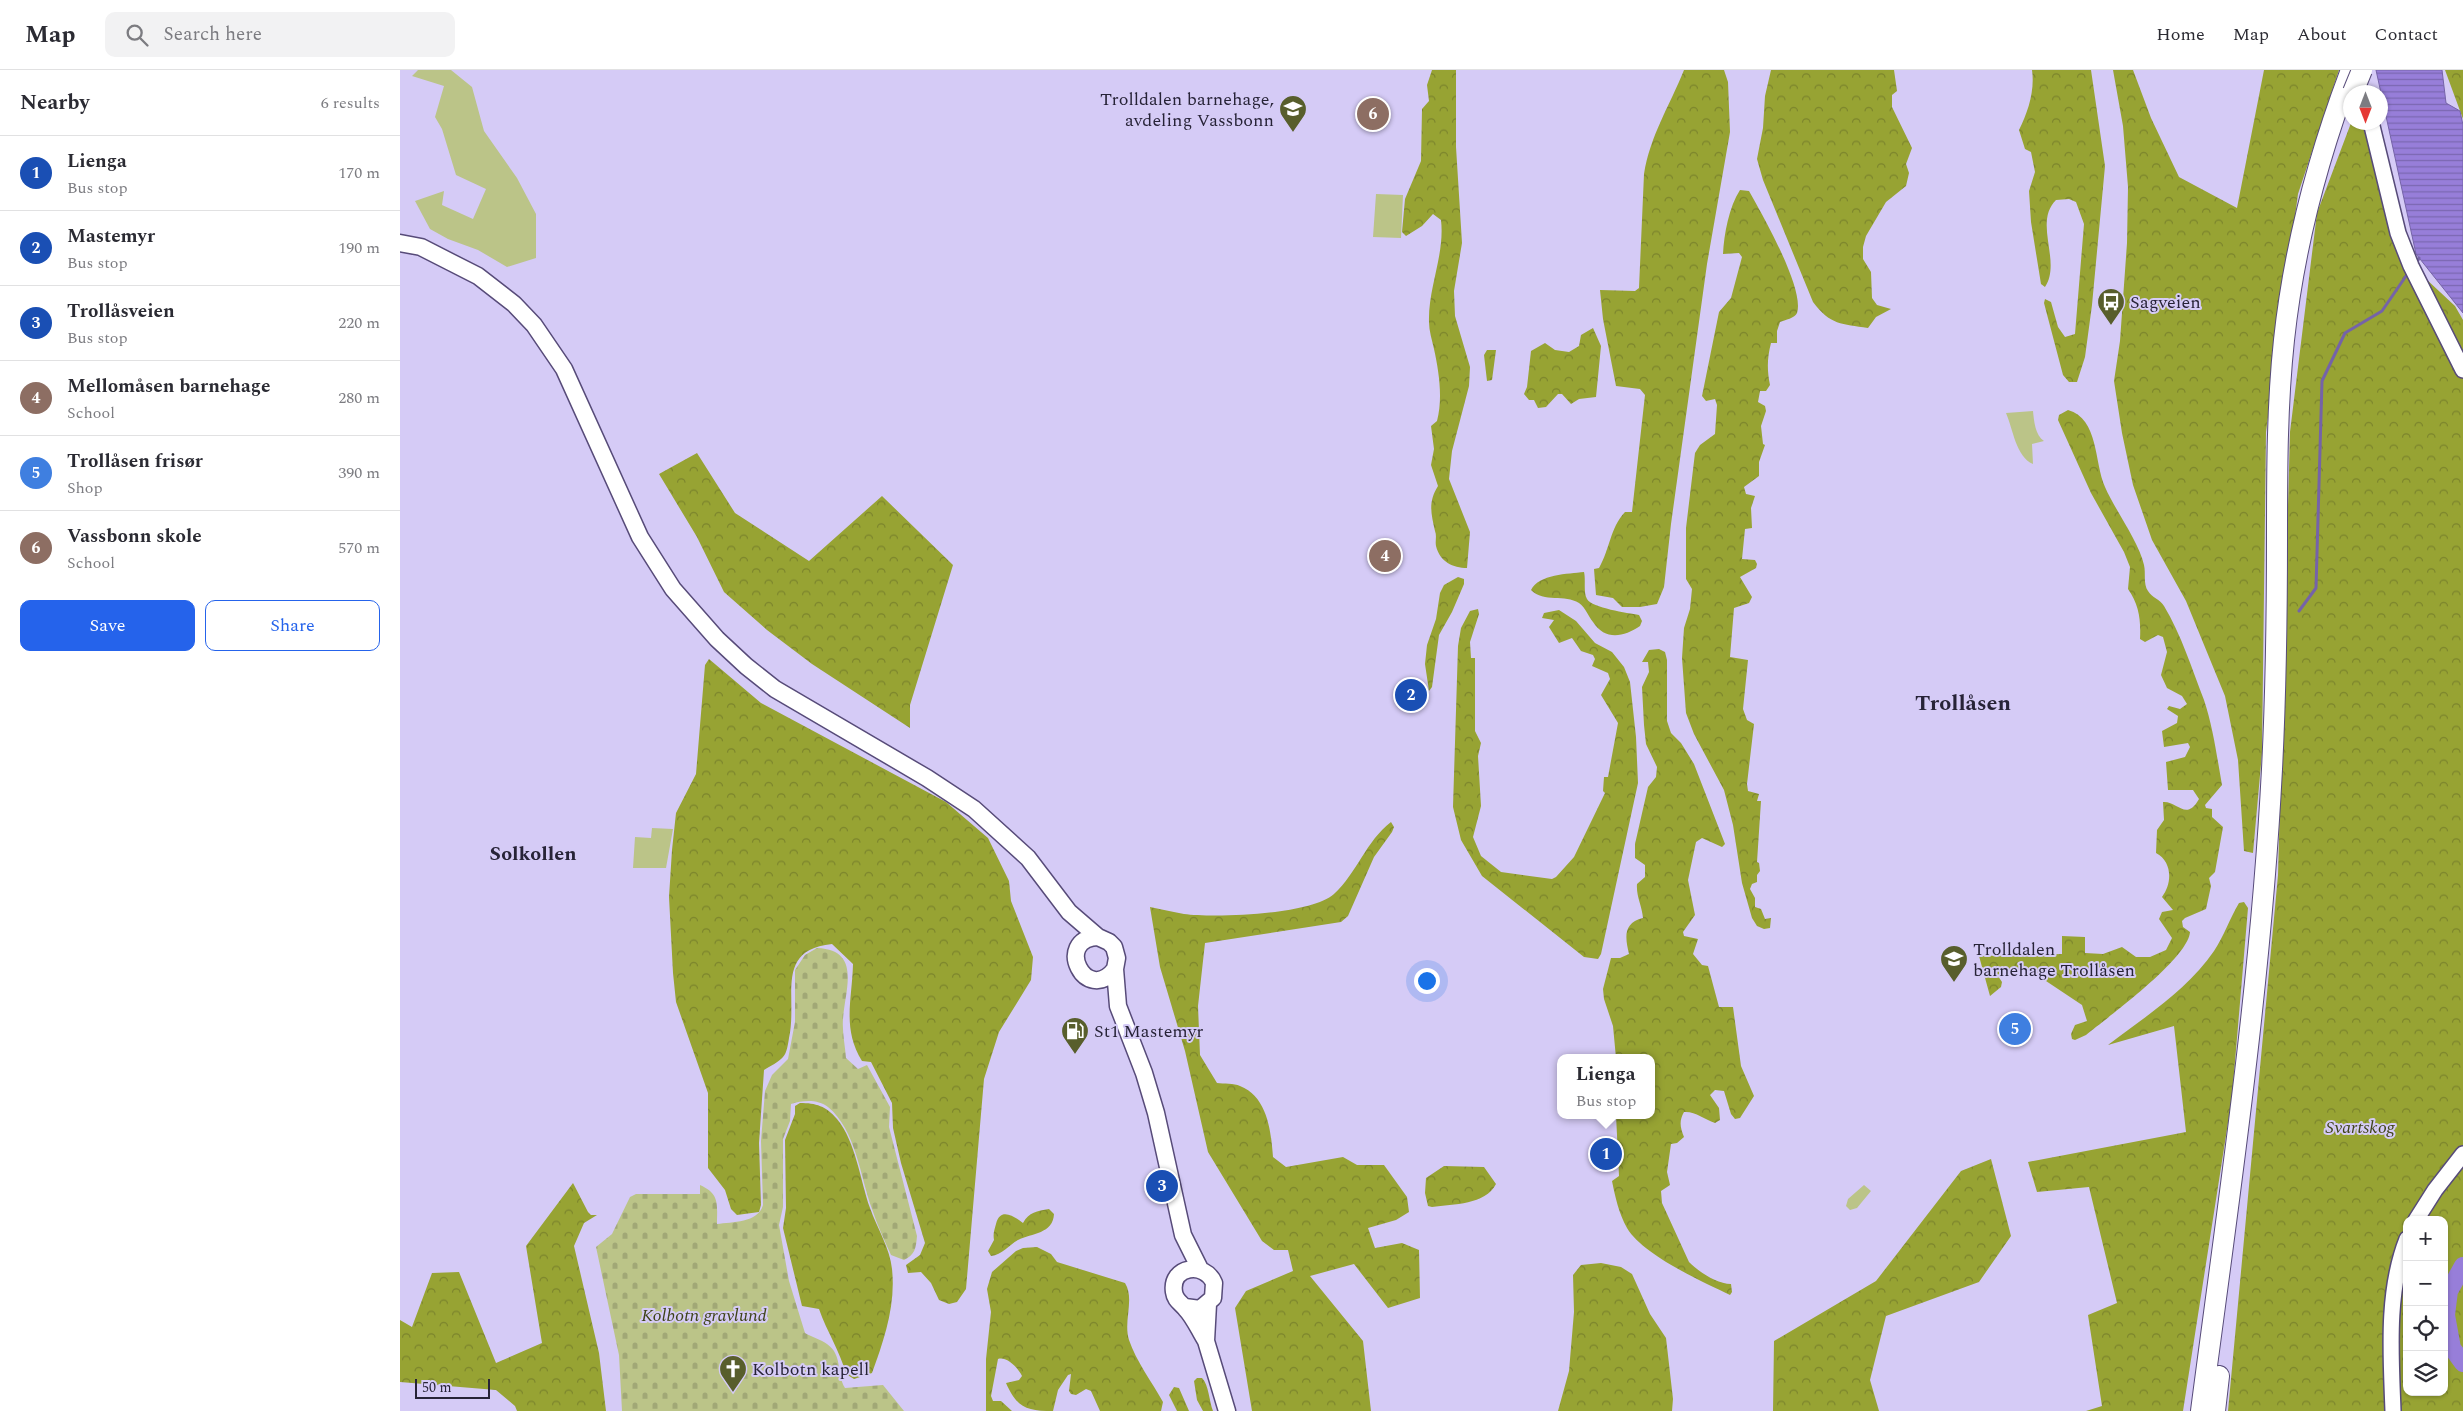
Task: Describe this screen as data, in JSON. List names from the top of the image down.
{
  "districts": ["Trollåsen", "Solkollen"],
  "parks": ["Svartskog", "Kolbotn gravlund"],
  "places": {
    "school or university": ["Trolldalen barnehage, avdeling Vassbonn", "Trolldalen barnehage Trollåsen"],
    "bus stop": ["Sagveien"],
    "fuel station": ["St1 Mastemyr"],
    "church": ["Kolbotn kapell"]
  },
  "scale_bar": "50 m",
  "north": "bottom",
  "page": {
    "header": "Map",
    "search": "Search here",
    "nav": [
      "Home",
      "Map",
      "About",
      "Contact"
    ],
    "heading": ["Nearby", "6 results"],
    "pins": [
      "6",
      "4",
      "2",
      "5",
      "1",
      "3"
    ],
    "list": [
      {
        "mark": "1",
        "name": "Lienga",
        "note": "Bus stop",
        "value": "170 m"
      },
      {
        "mark": "2",
        "name": "Mastemyr",
        "note": "Bus stop",
        "value": "190 m"
      },
      {
        "mark": "3",
        "name": "Trollåsveien",
        "note": "Bus stop",
        "value": "220 m"
      },
      {
        "mark": "4",
        "name": "Mellomåsen barnehage",
        "note": "School",
        "value": "280 m"
      },
      {
        "mark": "5",
        "name": "Trollåsen frisør",
        "note": "Shop",
        "value": "390 m"
      },
      {
        "mark": "6",
        "name": "Vassbonn skole",
        "note": "School",
        "value": "570 m"
      }
    ],
    "buttons": ["Save", "Share"],
    "popup": ["Lienga", "Bus stop"],
    "map_buttons": ["+", "−"],
    "scale": "50 m"
  }
}
